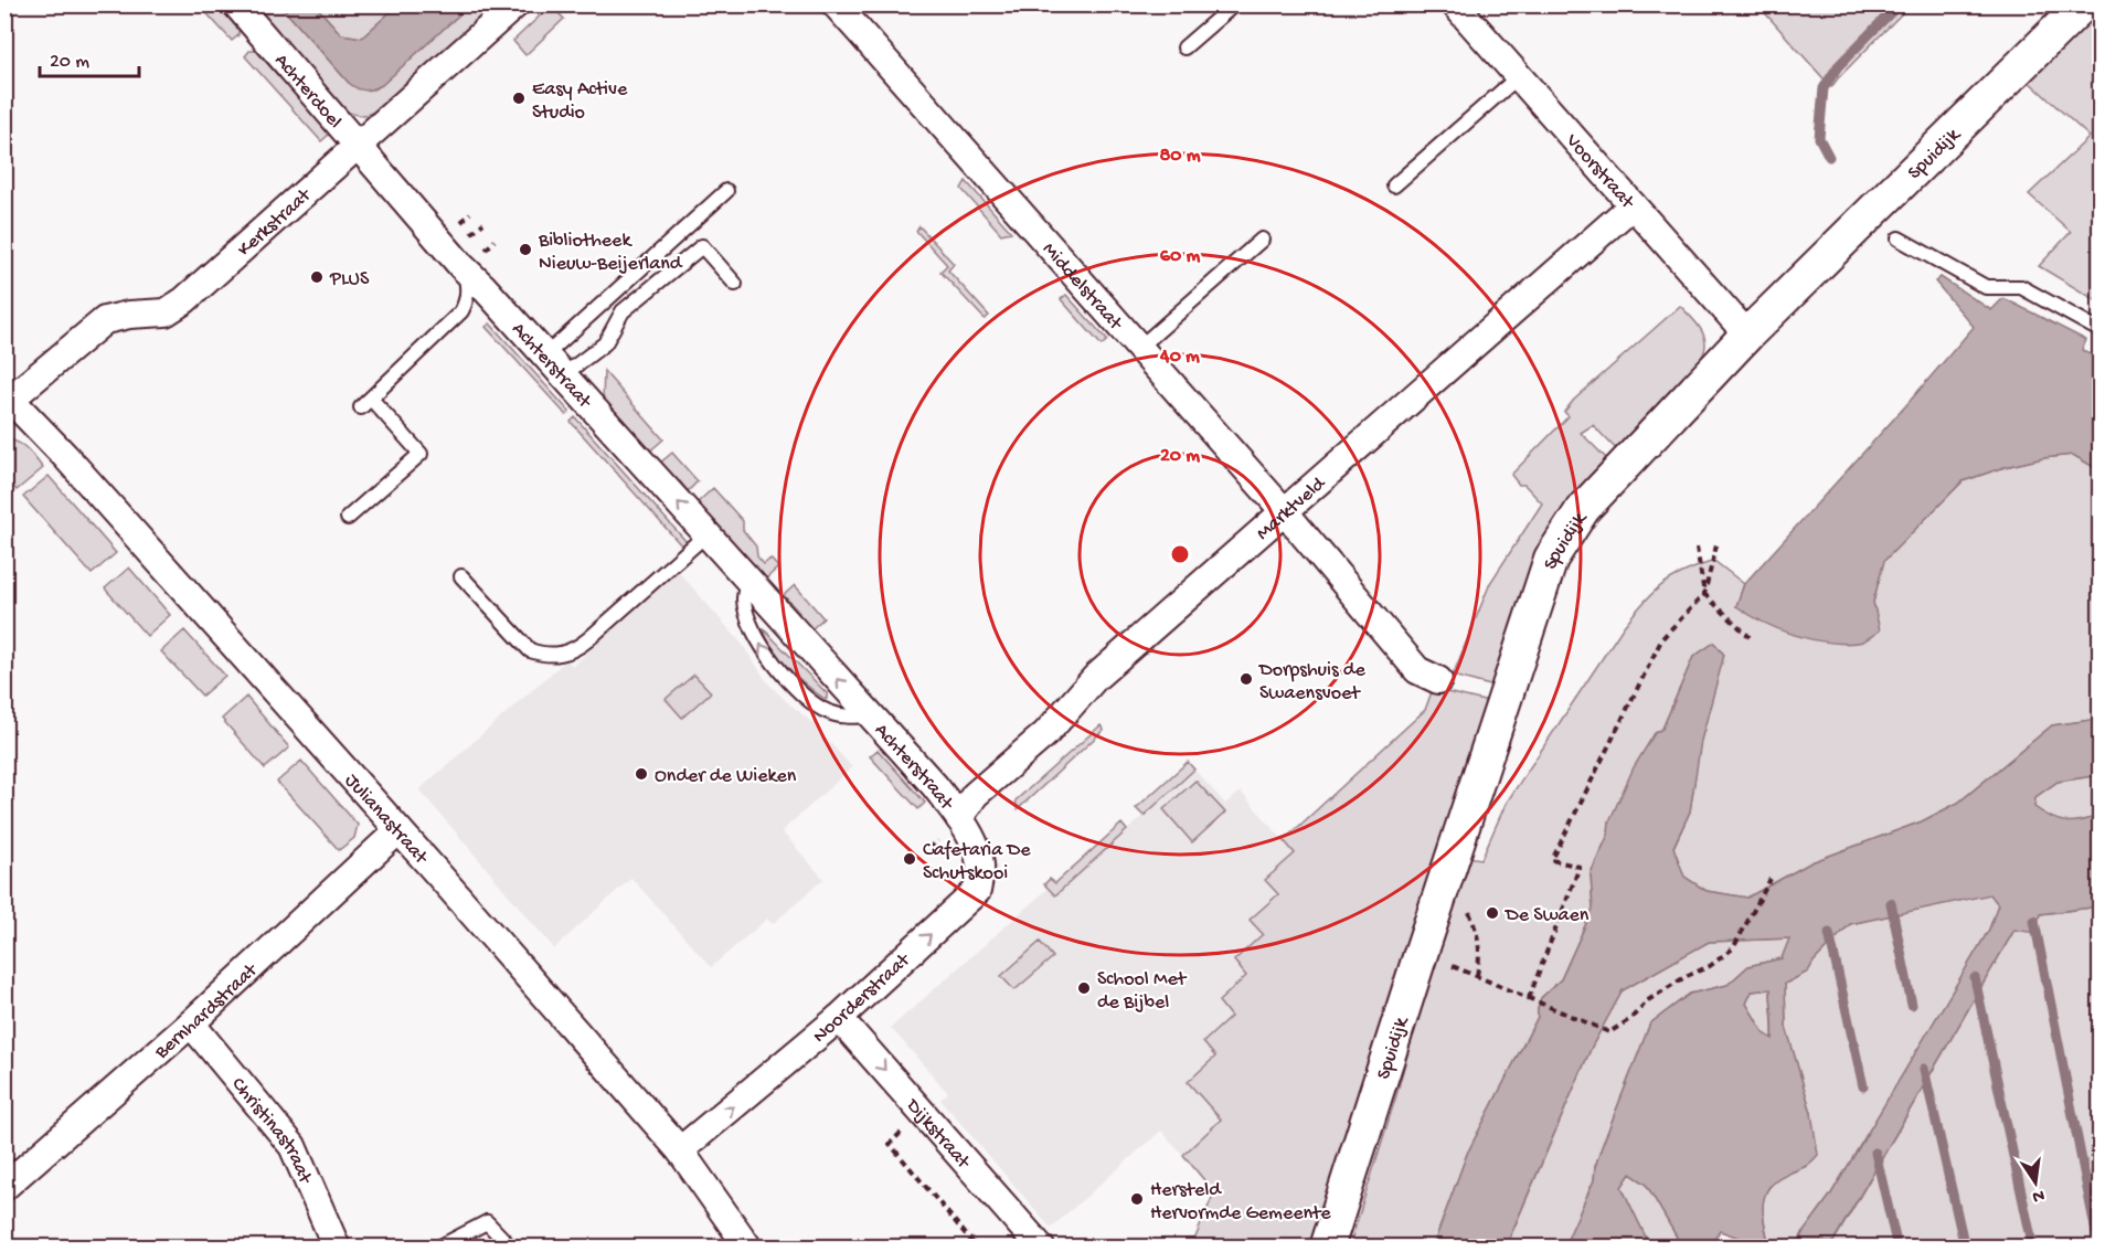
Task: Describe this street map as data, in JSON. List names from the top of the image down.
{
  "streets": {
    "street": [
      "Achterdoel",
      "Spuidijk",
      "Voorstraat",
      "Kerkstraat",
      "Middelstraat",
      "Achterstraat",
      "Marktveld",
      "Julianastraat",
      "Noorderstraat",
      "Bernhardstraat",
      "Christinastraat",
      "Dijkstraat"
    ]
  },
  "crossings": [
    ["Achterdoel", "Kerkstraat"],
    ["Achterdoel", "Achterstraat"],
    ["Spuidijk", "Voorstraat"],
    ["Voorstraat", "Marktveld"],
    ["Kerkstraat", "Achterstraat"],
    ["Kerkstraat", "Julianastraat"],
    ["Middelstraat", "Marktveld"],
    ["Achterstraat", "Marktveld"],
    ["Achterstraat", "Noorderstraat"],
    ["Marktveld", "Noorderstraat"],
    ["Julianastraat", "Noorderstraat"],
    ["Julianastraat", "Bernhardstraat"],
    ["Noorderstraat", "Dijkstraat"],
    ["Bernhardstraat", "Christinastraat"]
  ],
  "one_way": ["Achterstraat", "Noorderstraat", "Dijkstraat"],
  "places": [
    "Easy Active Studio",
    "Bibliotheek Nieuw-Beijerland",
    "PLUS",
    "Dorpshuis de Swaensvoet",
    "Onder de Wieken",
    "Cafetaria De Schutskooi",
    "De Swaen",
    "School Met de Bijbel",
    "Hersteld Hervormde Gemeente"
  ],
  "scale_bar": "20 m",
  "north": "bottom",
  "rings": [
    "80 m",
    "60 m",
    "40 m",
    "20 m"
  ]
}
